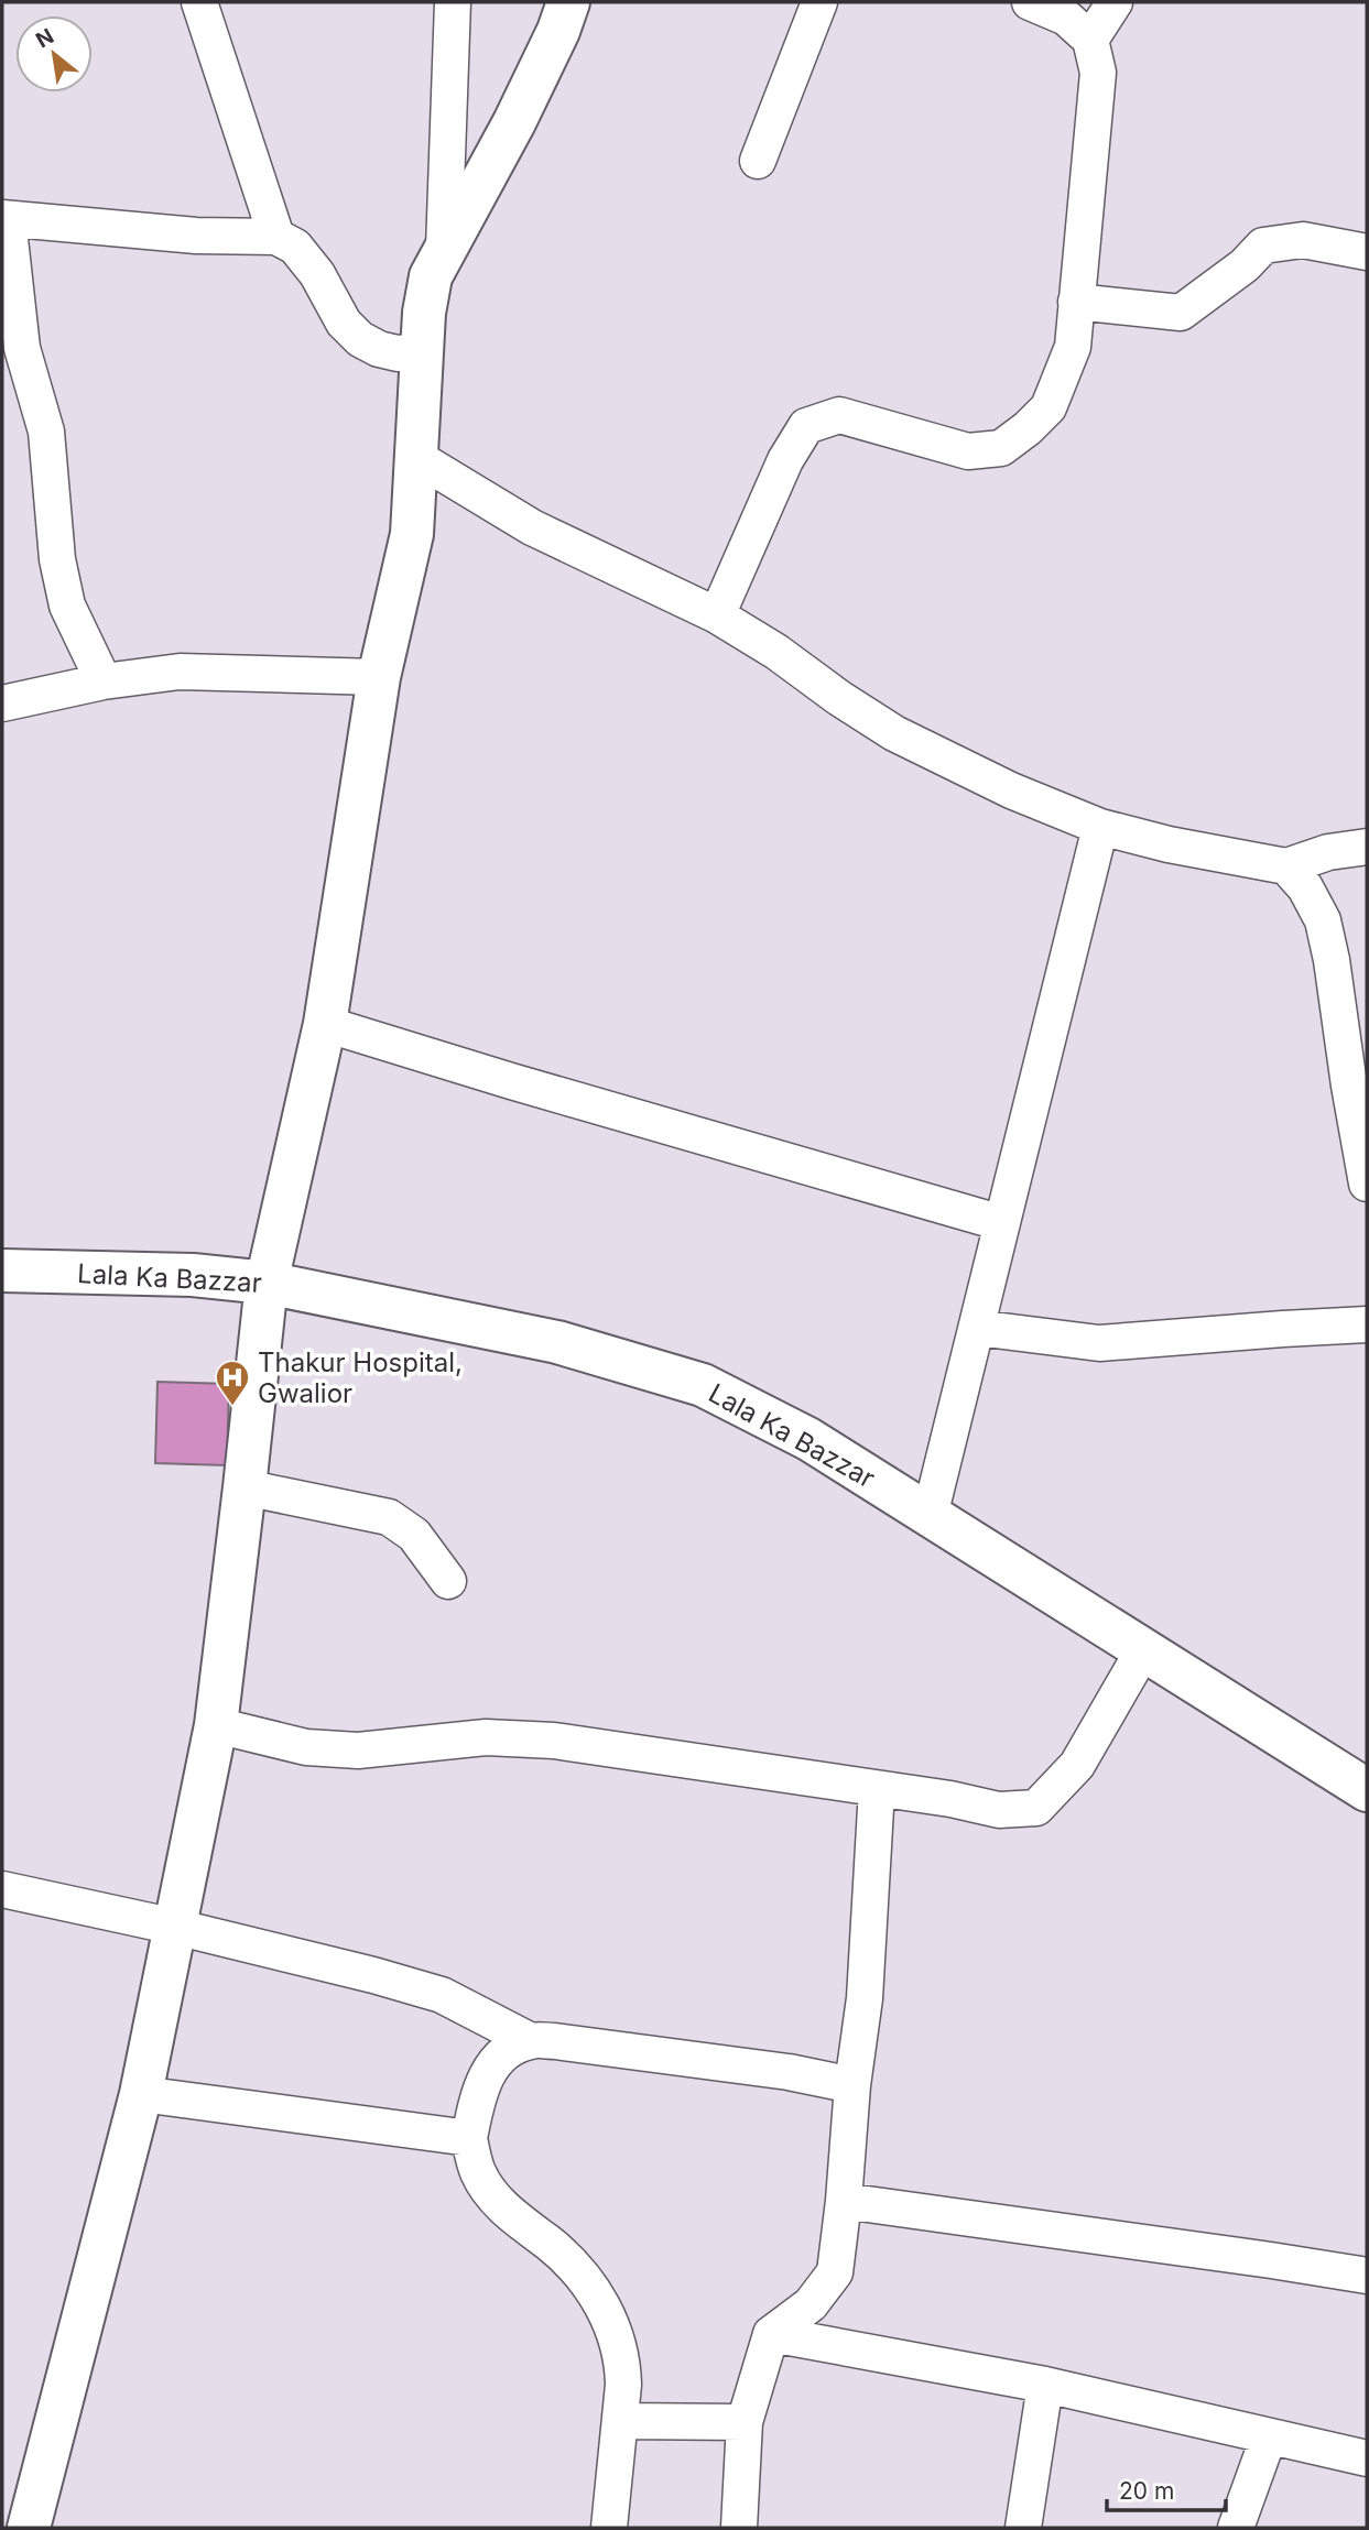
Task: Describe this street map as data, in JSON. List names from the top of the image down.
{
  "streets": {
    "street": ["Lala Ka Bazzar"]
  },
  "places": {
    "hospital": ["Thakur Hospital, Gwalior"]
  },
  "scale_bar": "20 m",
  "north": "top left"
}
